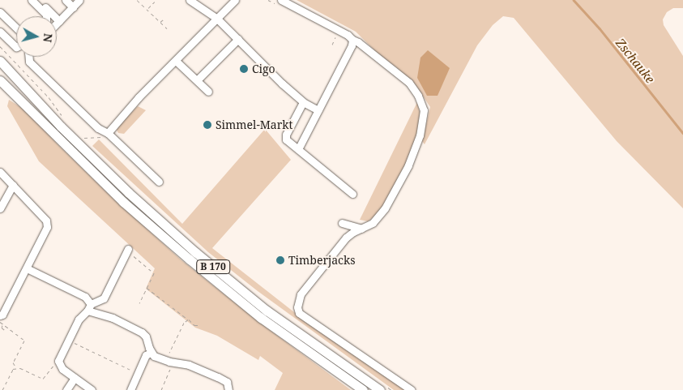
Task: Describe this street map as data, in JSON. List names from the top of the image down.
{
  "streets": {
    "main road": ["B 170"]
  },
  "water": ["Zschauke"],
  "places": ["Cigo", "Simmel-Markt", "Timberjacks"],
  "north": "right"
}
